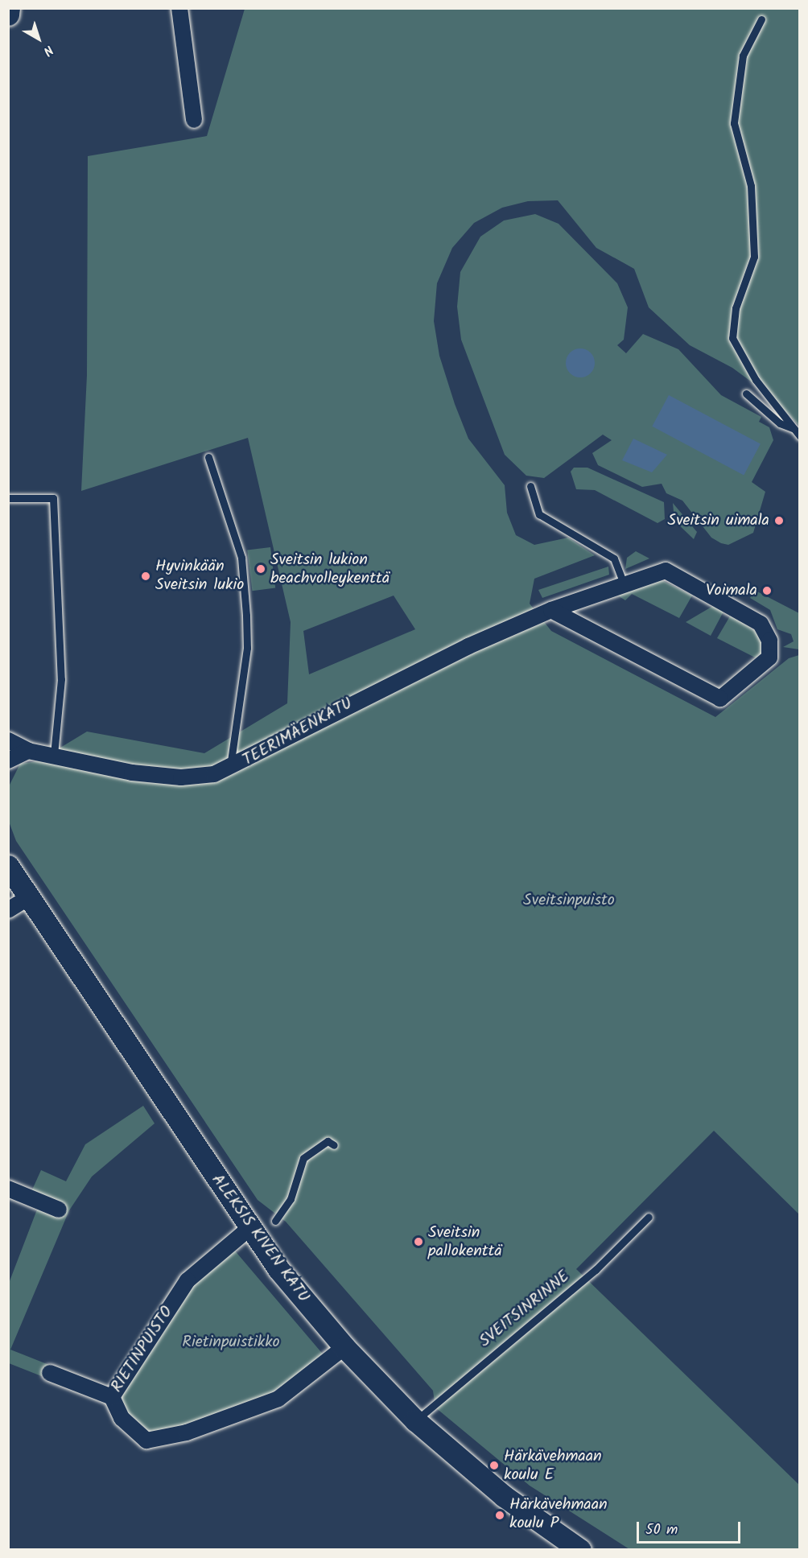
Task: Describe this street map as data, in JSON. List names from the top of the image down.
{
  "streets": {
    "street": ["TEERIMÄENKATU", "ALEKSIS KIVEN KATU", "RIETINPUISTO"],
    "lane": ["SVEITSINRINNE"]
  },
  "crossings": [
    ["ALEKSIS KIVEN KATU", "SVEITSINRINNE"],
    ["ALEKSIS KIVEN KATU", "RIETINPUISTO"]
  ],
  "parks": ["Sveitsinpuisto", "Rietinpuistikko"],
  "places": [
    "Sveitsin uimala",
    "Sveitsin lukion beachvolleykenttä",
    "Hyvinkään Sveitsin lukio",
    "Voimala",
    "Sveitsin pallokenttä",
    "Härkävehmaan koulu E",
    "Härkävehmaan koulu P"
  ],
  "scale_bar": "50 m",
  "north": "bottom right"
}
